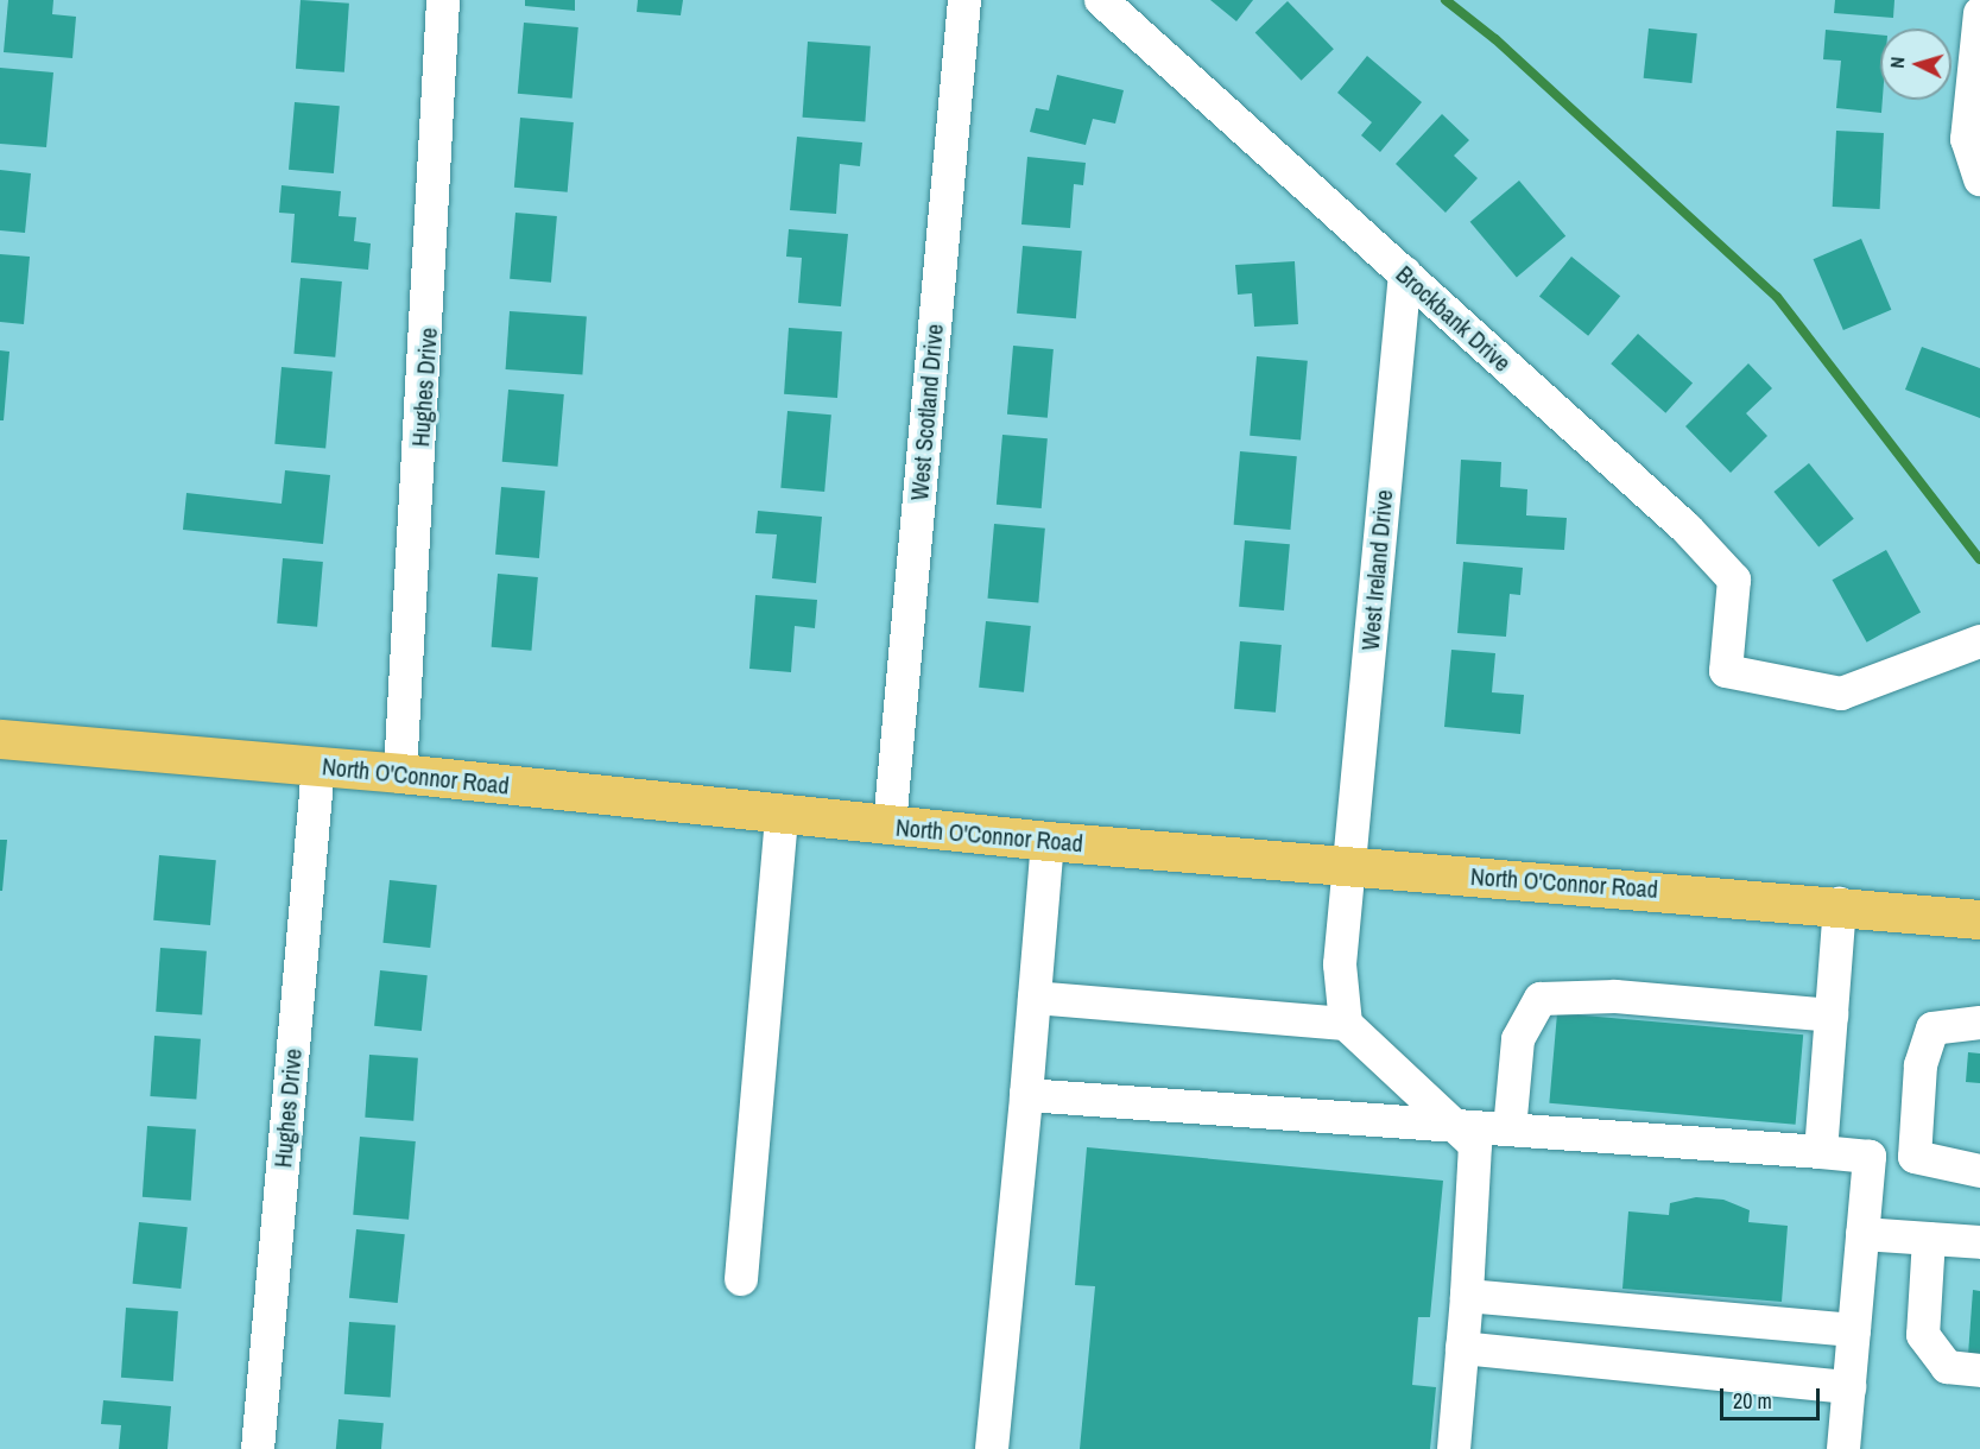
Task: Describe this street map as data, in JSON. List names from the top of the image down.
{
  "streets": {
    "main road": ["North O'Connor Road"],
    "street": [
      "Brockbank Drive",
      "Hughes Drive",
      "West Scotland Drive",
      "West Ireland Drive"
    ]
  },
  "crossings": [
    ["Brockbank Drive", "West Ireland Drive"],
    ["Hughes Drive", "North O'Connor Road"],
    ["West Scotland Drive", "North O'Connor Road"],
    ["West Ireland Drive", "North O'Connor Road"]
  ],
  "scale_bar": "20 m",
  "north": "left"
}
